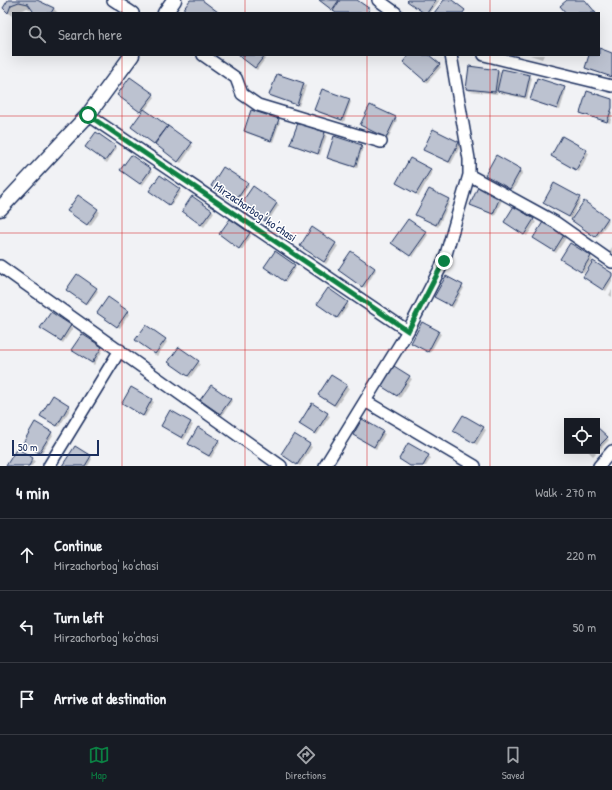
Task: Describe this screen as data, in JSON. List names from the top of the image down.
{
  "streets": {
    "street": ["Mirzachorbog' ko'chasi"]
  },
  "scale_bar": "50 m",
  "page": {
    "search": "Search here",
    "scale": "50 m",
    "heading": ["4 min", "Walk · 270 m"],
    "list": [
      ["Continue", "Mirzachorbog' ko'chasi", "220 m"],
      ["Turn left", "Mirzachorbog' ko'chasi", "50 m"],
      "Arrive at destination"
    ],
    "nav": ["Map", "Directions", "Saved"]
  }
}
